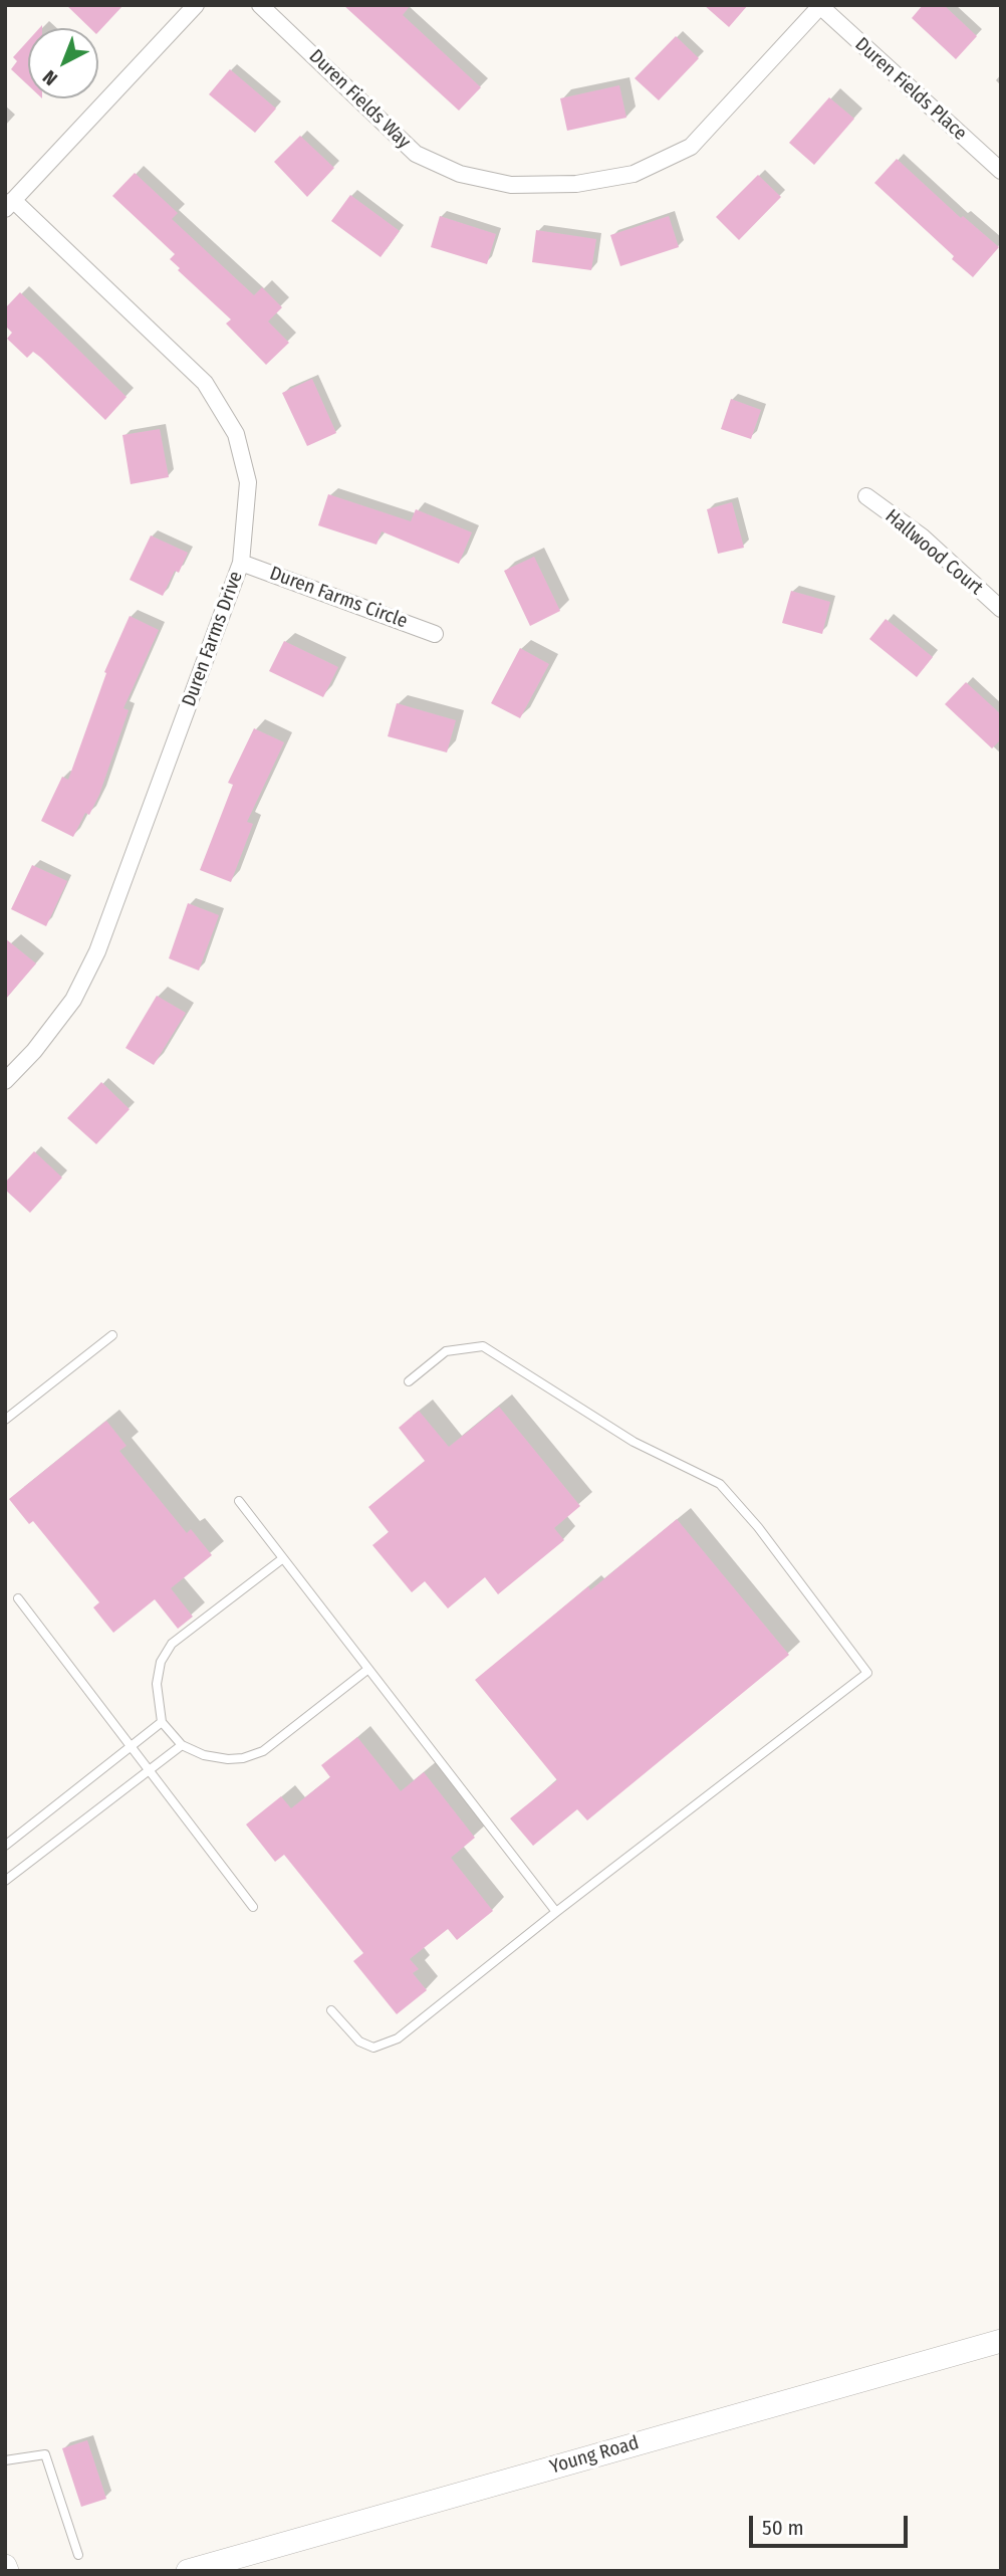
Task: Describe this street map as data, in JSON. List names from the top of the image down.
{
  "streets": {
    "street": [
      "Duren Fields Place",
      "Duren Fields Way",
      "Hallwood Court",
      "Duren Farms Circle",
      "Duren Farms Drive",
      "Young Road"
    ]
  },
  "crossings": [
    ["Duren Fields Place", "Duren Fields Way"],
    ["Duren Farms Circle", "Duren Farms Drive"]
  ],
  "scale_bar": "50 m",
  "north": "bottom left"
}
